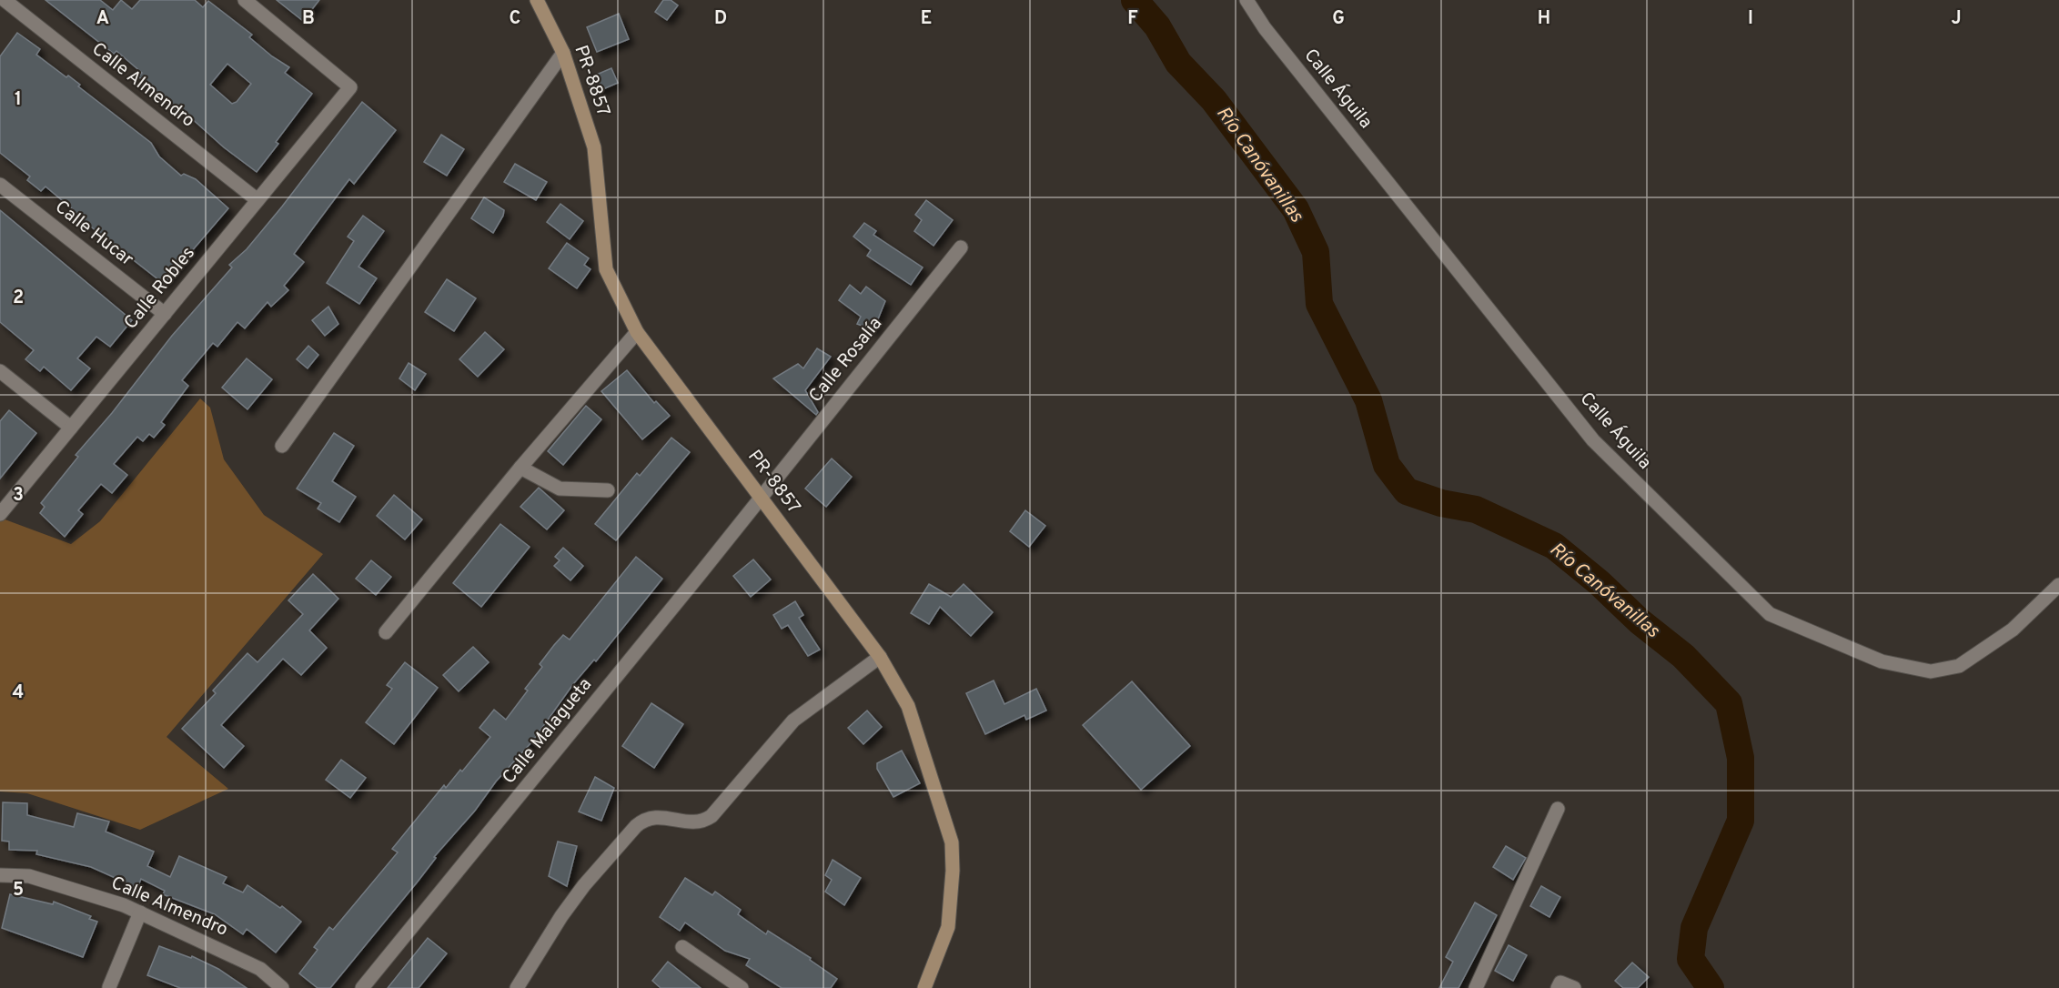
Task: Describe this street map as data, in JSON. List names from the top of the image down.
{
  "streets": {
    "street": [
      "PR-8857",
      "Calle Almendro",
      "Calle Águila",
      "Calle Hucar",
      "Calle Robles",
      "Calle Rosalía",
      "Calle Malagueta"
    ]
  },
  "crossings": [
    ["PR-8857", "Calle Rosalía"],
    ["PR-8857", "Calle Malagueta"],
    ["Calle Almendro", "Calle Robles"],
    ["Calle Hucar", "Calle Robles"],
    ["Calle Rosalía", "Calle Malagueta"]
  ],
  "water": ["Río Canóvanillas"],
  "grid": {
    "columns": [
      "A",
      "B",
      "C",
      "D",
      "E",
      "F",
      "G",
      "H",
      "I",
      "J"
    ],
    "rows": [
      "1",
      "2",
      "3",
      "4",
      "5"
    ]
  }
}
